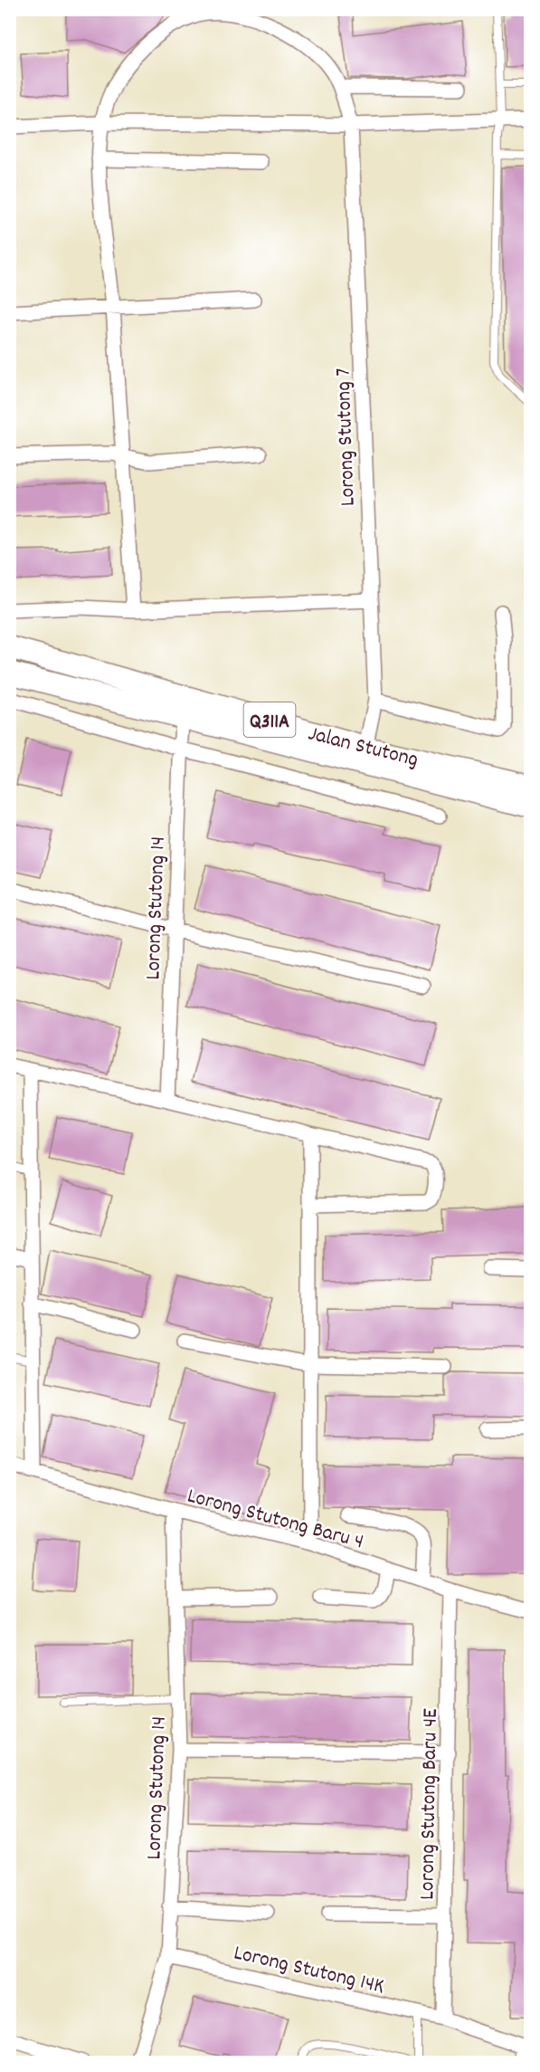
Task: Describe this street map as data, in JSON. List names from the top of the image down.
{
  "streets": {
    "main road": ["Q311A", "Jalan Stutong"],
    "street": [
      "Lorong Stutong 7",
      "Lorong Stutong 14",
      "Lorong Stutong Baru 4",
      "Lorong Stutong Baru 4E",
      "Lorong Stutong 14K"
    ]
  },
  "crossings": [
    ["Lorong Stutong 7", "Jalan Stutong"],
    ["Jalan Stutong", "Lorong Stutong 14"],
    ["Lorong Stutong 14", "Lorong Stutong Baru 4"],
    ["Lorong Stutong 14", "Lorong Stutong 14K"],
    ["Lorong Stutong Baru 4", "Lorong Stutong Baru 4E"],
    ["Lorong Stutong Baru 4E", "Lorong Stutong 14K"]
  ]
}
